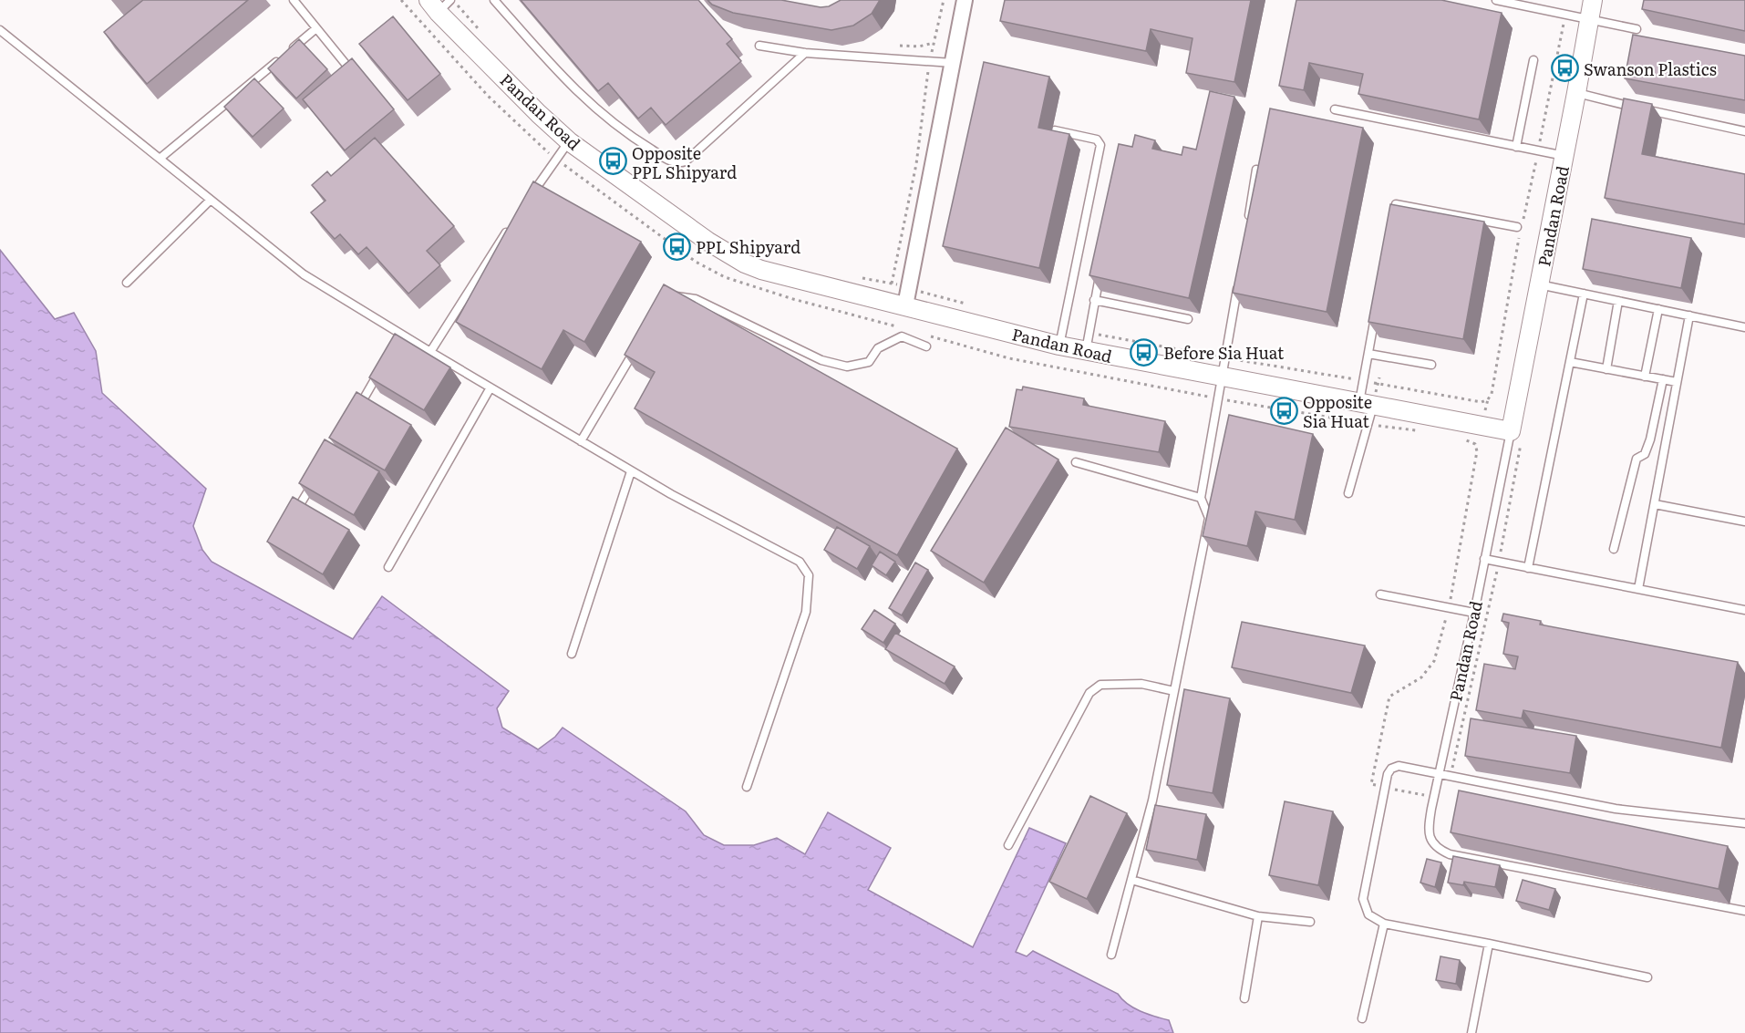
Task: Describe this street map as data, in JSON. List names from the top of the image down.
{
  "streets": {
    "street": ["Pandan Road"]
  },
  "places": {
    "bus stop": [
      "Swanson Plastics",
      "Opposite PPL Shipyard",
      "PPL Shipyard",
      "Before Sia Huat",
      "Opposite Sia Huat"
    ]
  }
}
